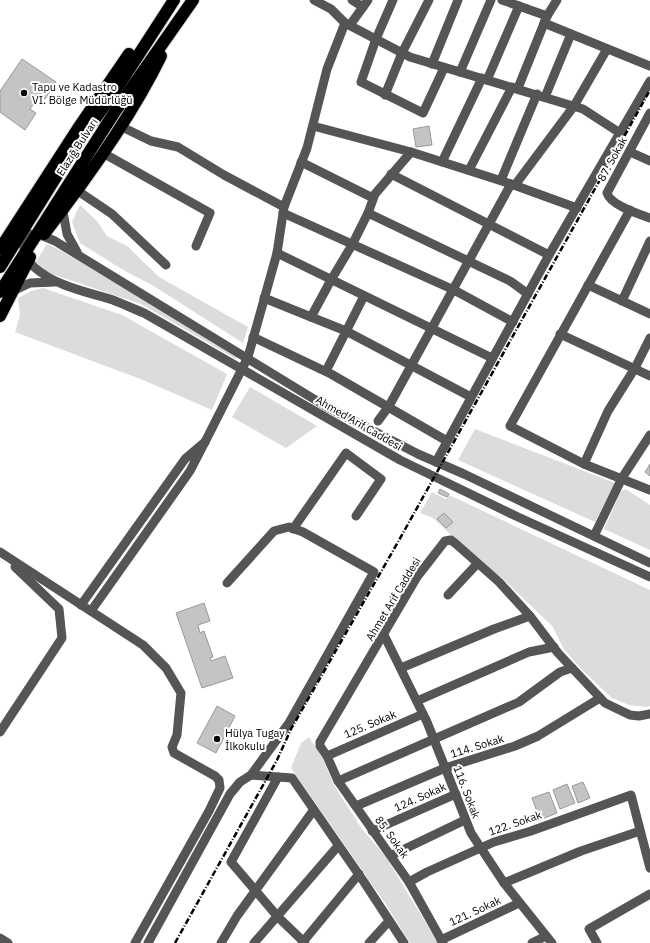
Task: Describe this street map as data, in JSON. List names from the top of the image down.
{
  "streets": {
    "highway": ["Elazığ Bulvarı"],
    "street": [
      "87. Sokak",
      "Ahmed Arif Caddesi",
      "Ahmet Arif Caddesi",
      "125. Sokak",
      "114. Sokak",
      "116. Sokak",
      "124. Sokak",
      "122. Sokak",
      "85. Sokak",
      "121. Sokak"
    ]
  },
  "crossings": [
    ["Elazığ Bulvarı", "Ahmed Arif Caddesi"],
    ["Ahmet Arif Caddesi", "114. Sokak"],
    ["Ahmet Arif Caddesi", "116. Sokak"],
    ["Ahmet Arif Caddesi", "85. Sokak"],
    ["125. Sokak", "116. Sokak"],
    ["125. Sokak", "85. Sokak"],
    ["114. Sokak", "116. Sokak"],
    ["114. Sokak", "85. Sokak"],
    ["116. Sokak", "124. Sokak"],
    ["116. Sokak", "122. Sokak"],
    ["116. Sokak", "121. Sokak"],
    ["124. Sokak", "85. Sokak"],
    ["122. Sokak", "85. Sokak"],
    ["85. Sokak", "121. Sokak"]
  ],
  "places": ["Tapu ve Kadastro VI. Bölge Müdürlüğü", "Hülya Tugay İlkokulu"]
}
